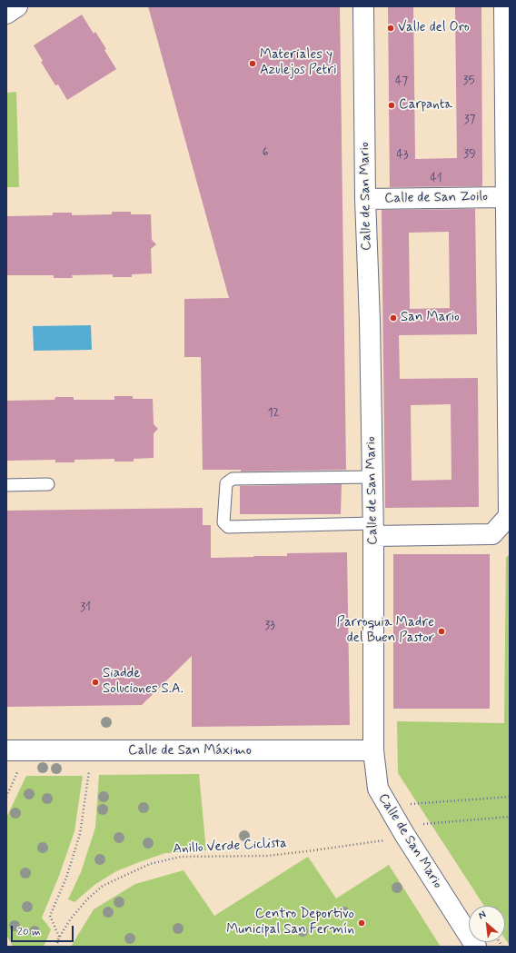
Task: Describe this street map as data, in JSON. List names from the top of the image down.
{
  "streets": {
    "street": ["Calle de San Mario", "Calle de San Zoilo", "Calle de San Máximo"],
    "path": ["Anillo Verde Ciclista"]
  },
  "crossings": [
    ["Calle de San Mario", "Calle de San Zoilo"],
    ["Calle de San Mario", "Calle de San Máximo"]
  ],
  "places": [
    "Valle del Oro",
    "Materiales y Azulejos Petri",
    "Carpanta",
    "San Mario",
    "Parroquia Madre del Buen Pastor",
    "Siadde Soluciones S.A.",
    "Centro Deportivo Municipal San Fermín"
  ],
  "house_numbers": [
    "35",
    "47",
    "37",
    "6",
    "39",
    "43",
    "41",
    "12",
    "31",
    "33"
  ],
  "scale_bar": "20 m",
  "north": "top left"
}
